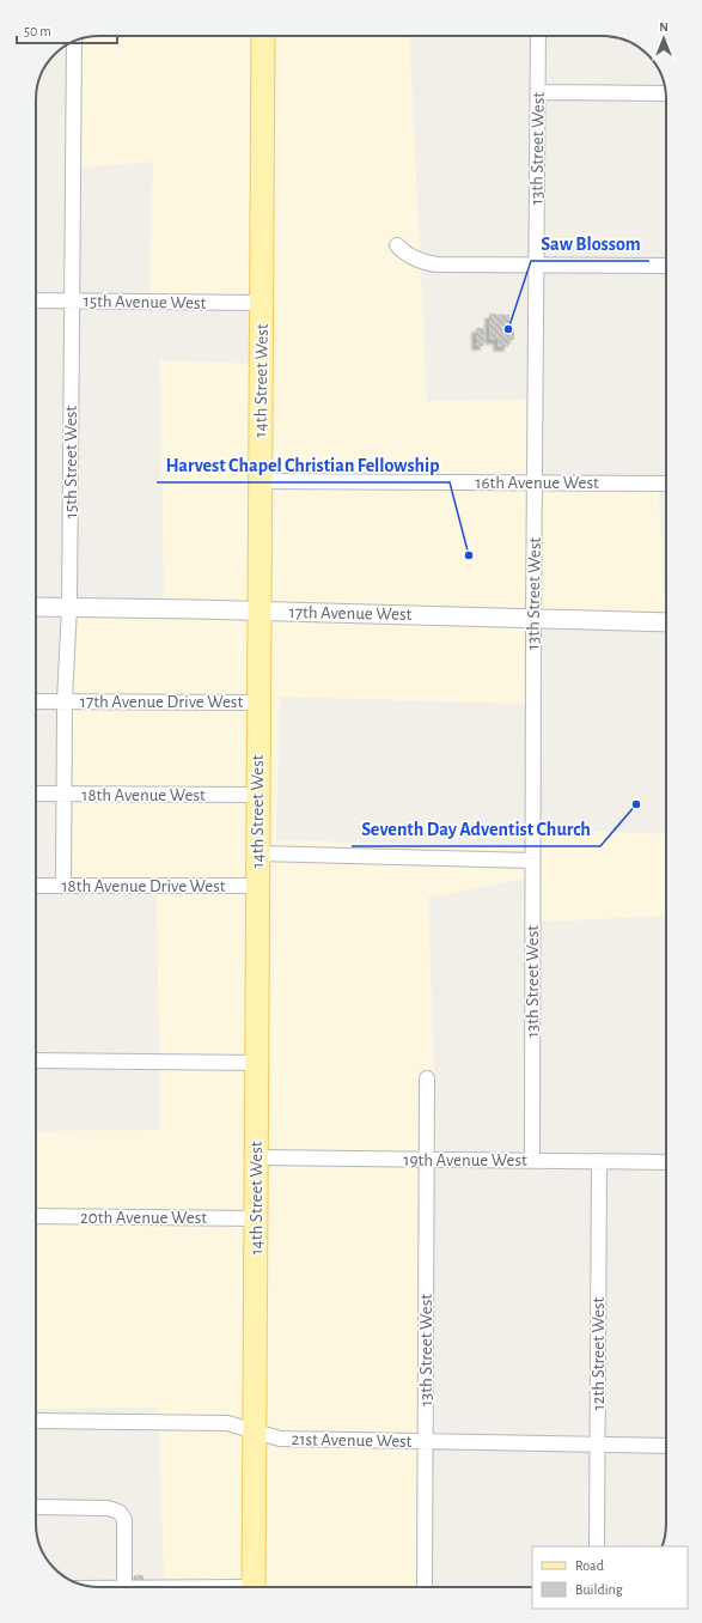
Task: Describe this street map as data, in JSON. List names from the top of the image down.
{
  "streets": {
    "main road": ["14th Street West"],
    "street": [
      "13th Street West",
      "15th Avenue West",
      "15th Street West",
      "16th Avenue West",
      "17th Avenue West",
      "17th Avenue Drive West",
      "18th Avenue West",
      "18th Avenue Drive West",
      "19th Avenue West",
      "20th Avenue West",
      "12th Street West",
      "21st Avenue West"
    ]
  },
  "crossings": [
    ["13th Street West", "16th Avenue West"],
    ["13th Street West", "17th Avenue West"],
    ["13th Street West", "19th Avenue West"],
    ["13th Street West", "21st Avenue West"],
    ["15th Avenue West", "14th Street West"],
    ["15th Avenue West", "15th Street West"],
    ["14th Street West", "16th Avenue West"],
    ["14th Street West", "17th Avenue West"],
    ["14th Street West", "17th Avenue Drive West"],
    ["14th Street West", "18th Avenue West"],
    ["14th Street West", "18th Avenue Drive West"],
    ["14th Street West", "19th Avenue West"],
    ["14th Street West", "20th Avenue West"],
    ["14th Street West", "21st Avenue West"],
    ["15th Street West", "17th Avenue West"],
    ["15th Street West", "17th Avenue Drive West"],
    ["15th Street West", "18th Avenue West"],
    ["15th Street West", "18th Avenue Drive West"],
    ["19th Avenue West", "12th Street West"],
    ["12th Street West", "21st Avenue West"]
  ],
  "places": ["Saw Blossom", "Harvest Chapel Christian Fellowship", "Seventh Day Adventist Church"],
  "legend": ["Road", "Building"],
  "scale_bar": "50 m",
  "north": "top"
}
